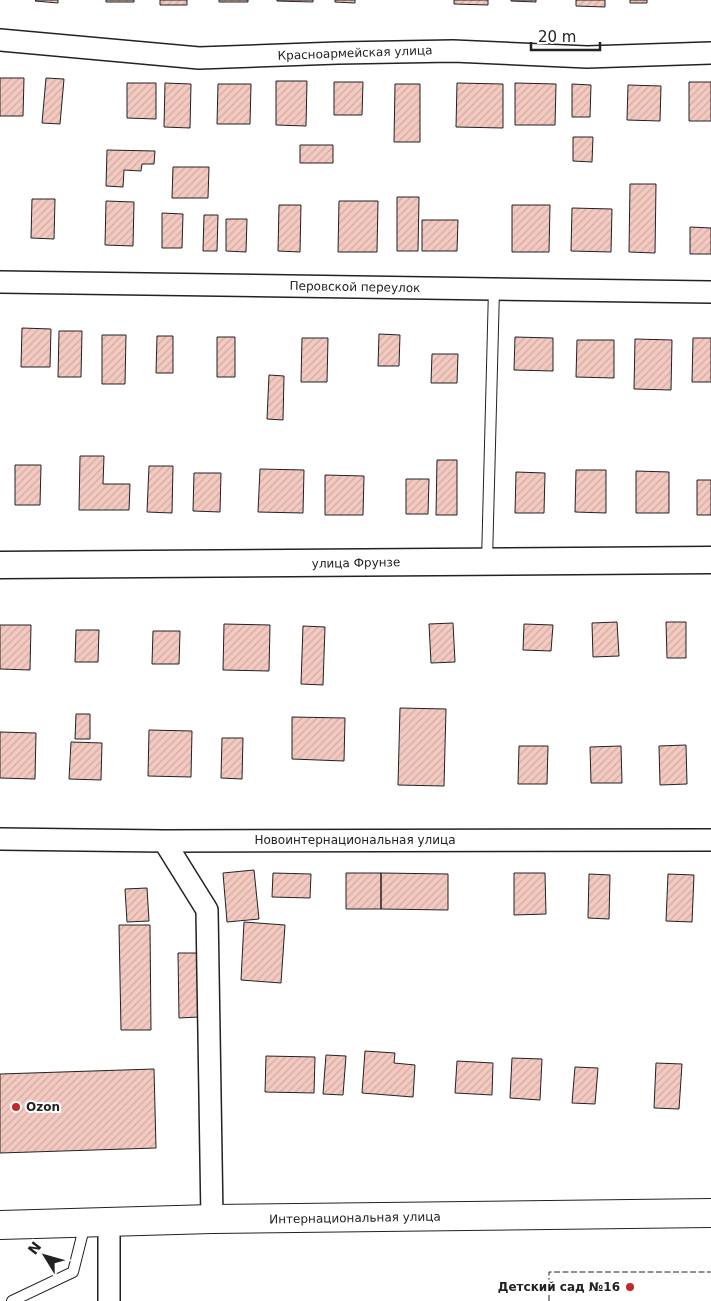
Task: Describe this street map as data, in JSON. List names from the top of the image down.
{
  "streets": {
    "main road": ["Интернациональная улица"],
    "street": [
      "Красноармейская улица",
      "Перовской переулок",
      "улица Фрунзе",
      "Новоинтернациональная улица"
    ]
  },
  "places": ["Ozon", "Детский сад №16"],
  "scale_bar": "20 m",
  "north": "top left"
}
